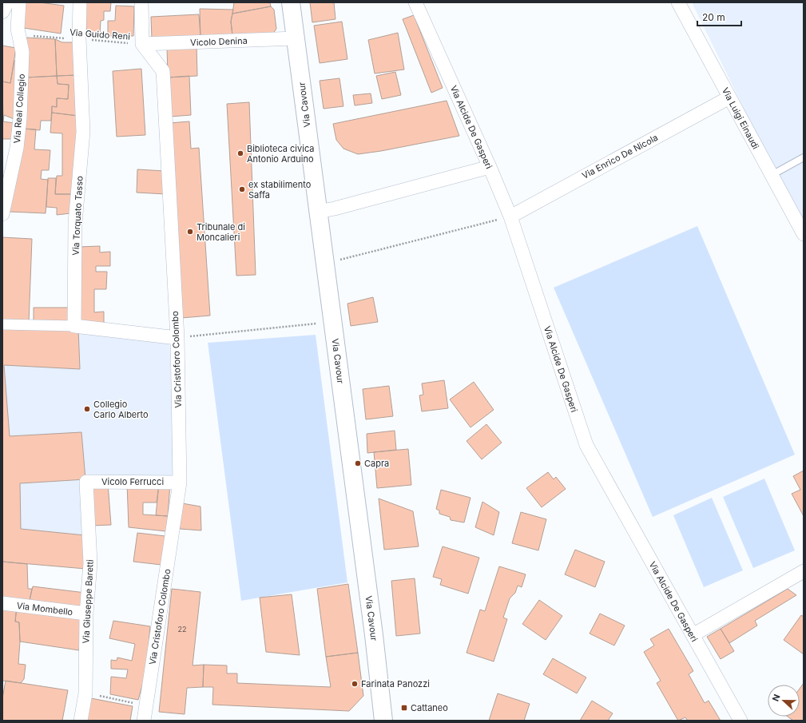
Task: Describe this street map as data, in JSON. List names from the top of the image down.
{
  "streets": {
    "main road": ["Via Cavour"],
    "street": [
      "Vicolo Denina",
      "Via Real Collegio",
      "Via Luigi Einaudi",
      "Via Alcide De Gasperi",
      "Via Enrico De Nicola",
      "Via Torquato Tasso",
      "Via Cristoforo Colombo",
      "Vicolo Ferrucci",
      "Via Giuseppe Baretti",
      "Via Mombello"
    ],
    "path": ["Via Guido Reni"]
  },
  "crossings": [
    ["Via Guido Reni", "Vicolo Denina"],
    ["Via Guido Reni", "Via Real Collegio"],
    ["Via Guido Reni", "Via Torquato Tasso"],
    ["Via Guido Reni", "Via Cristoforo Colombo"],
    ["Vicolo Denina", "Via Cavour"],
    ["Vicolo Denina", "Via Cristoforo Colombo"],
    ["Via Luigi Einaudi", "Via Enrico De Nicola"],
    ["Via Alcide De Gasperi", "Via Enrico De Nicola"],
    ["Via Cristoforo Colombo", "Vicolo Ferrucci"],
    ["Vicolo Ferrucci", "Via Giuseppe Baretti"],
    ["Via Giuseppe Baretti", "Via Mombello"]
  ],
  "places": {
    "other": [
      "Biblioteca civica Antonio Arduino",
      "ex stabilimento Saffa",
      "Tribunale di Moncalieri",
      "Collegio Carlo Alberto",
      "Capra",
      "Farinata Panozzi"
    ],
    "transit": ["Cattaneo"]
  },
  "house_numbers": ["22"],
  "scale_bar": "20 m",
  "north": "left"
}
